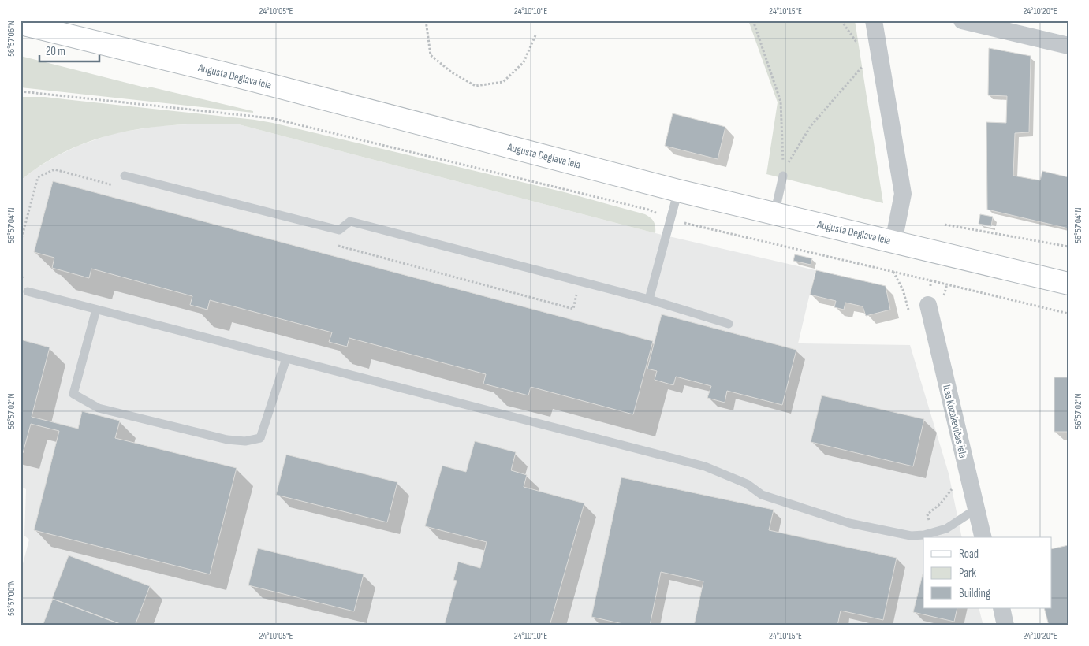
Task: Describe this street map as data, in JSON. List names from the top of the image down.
{
  "streets": {
    "main road": ["Augusta Deglava iela"],
    "street": ["Itas Kozakevičas iela"]
  },
  "legend": ["Road", "Park", "Building"],
  "scale_bar": "20 m",
  "coordinates": [
    "24°10'05\"E",
    "24°10'10\"E",
    "24°10'15\"E",
    "24°10'20\"E",
    "56°57'06\"N",
    "56°57'04\"N",
    "56°57'02\"N",
    "56°57'00\"N"
  ]
}
